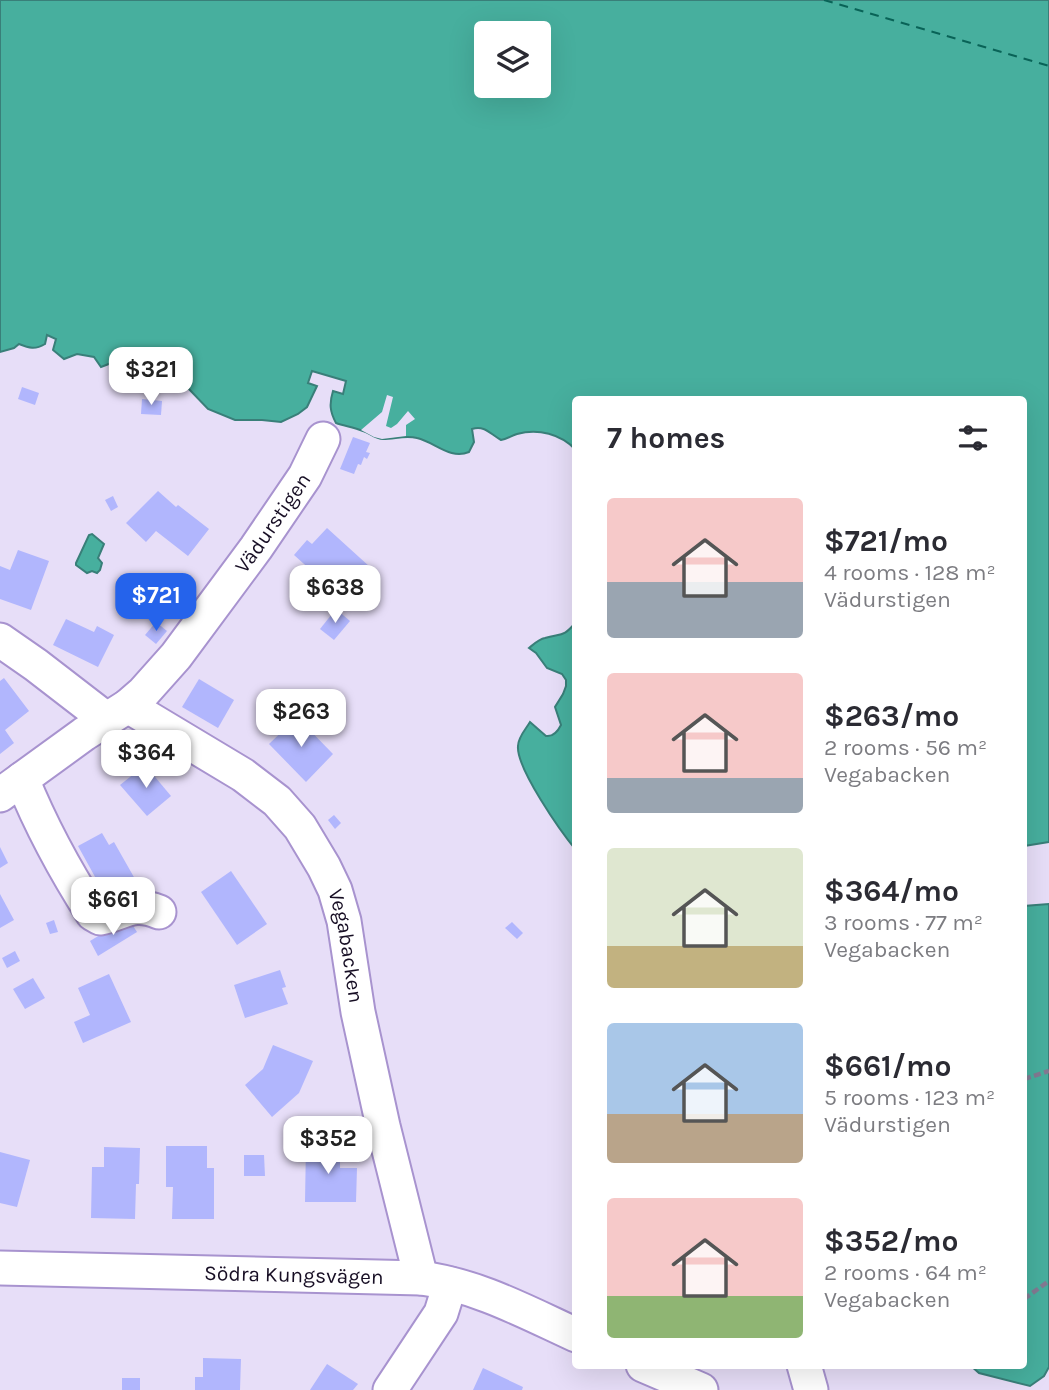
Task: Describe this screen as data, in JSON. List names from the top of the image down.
{
  "streets": {
    "street": ["Vädurstigen", "Vegabacken", "Södra Kungsvägen"]
  },
  "crossings": [
    ["Vädurstigen", "Vegabacken"],
    ["Vegabacken", "Södra Kungsvägen"]
  ],
  "page": {
    "price": [
      "$321",
      "$638",
      "$721",
      "$263",
      "$364",
      "$661",
      "$352"
    ],
    "heading": "7 homes",
    "list": [
      {
        "name": "$721/mo",
        "note": "4 rooms · 128 m² · Vädurstigen"
      },
      {
        "name": "$263/mo",
        "note": "2 rooms · 56 m² · Vegabacken"
      },
      {
        "name": "$364/mo",
        "note": "3 rooms · 77 m² · Vegabacken"
      },
      {
        "name": "$661/mo",
        "note": "5 rooms · 123 m² · Vädurstigen"
      },
      {
        "name": "$352/mo",
        "note": "2 rooms · 64 m² · Vegabacken"
      }
    ]
  }
}
